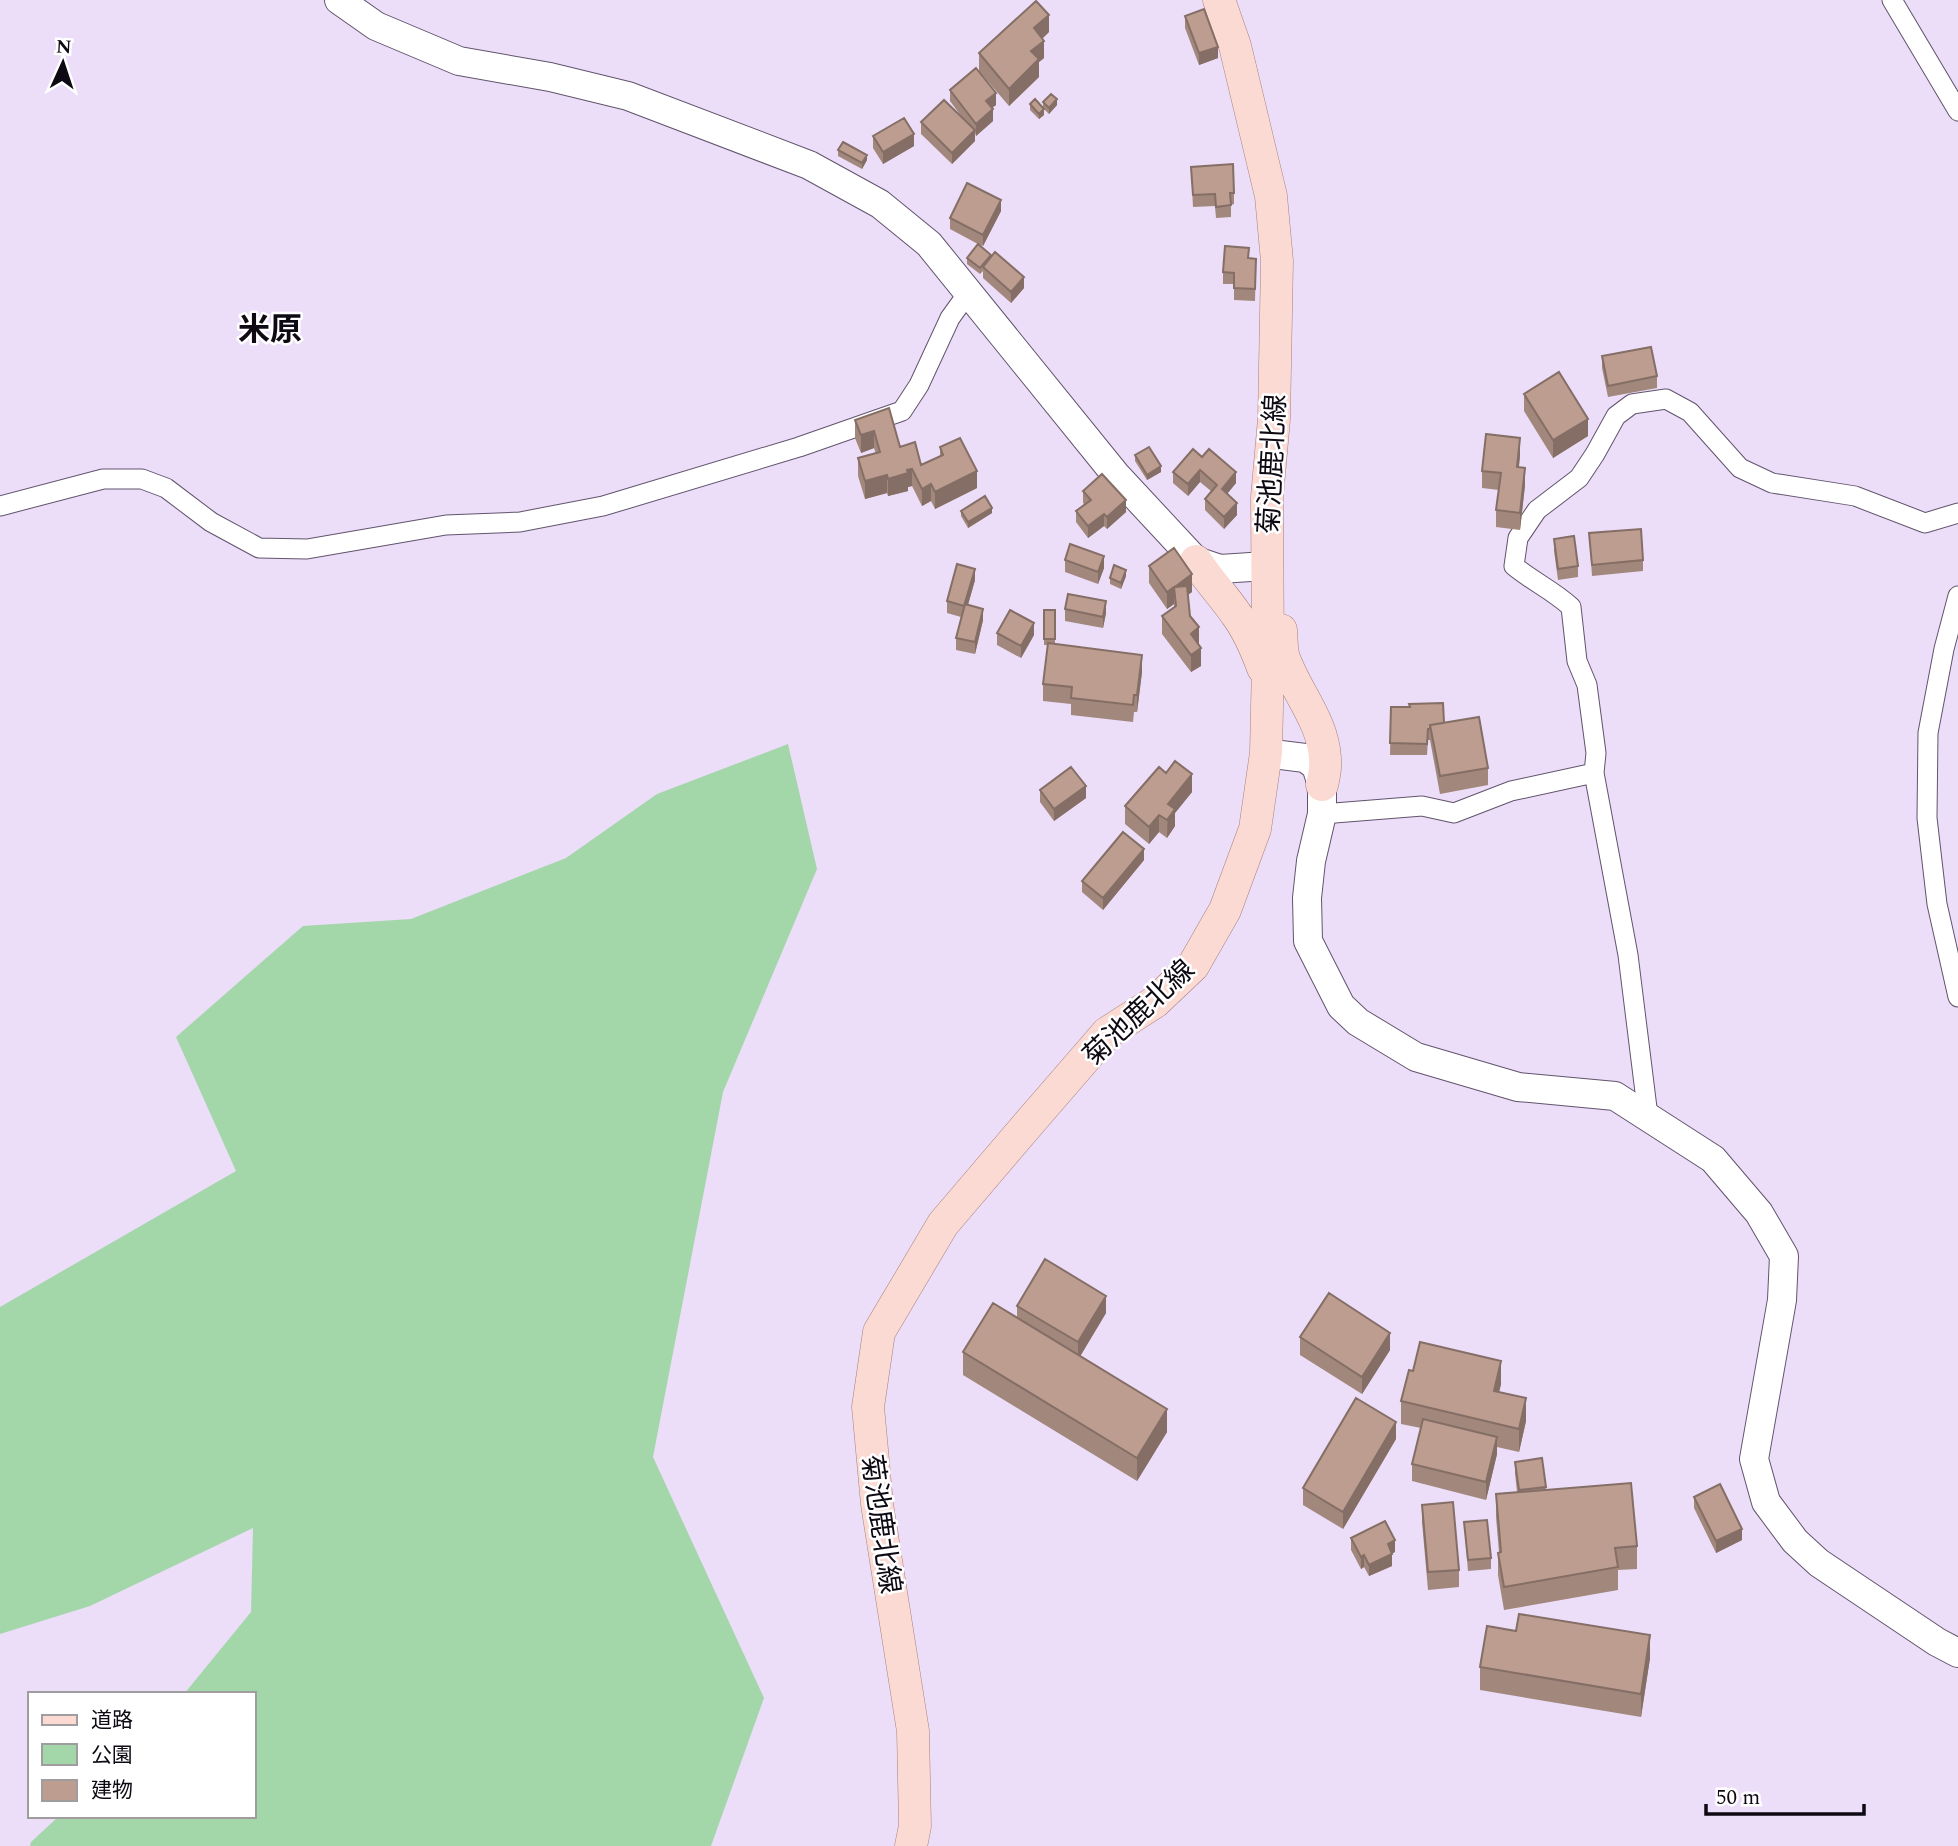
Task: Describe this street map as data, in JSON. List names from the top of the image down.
{
  "streets": {
    "main road": ["菊池鹿北線"]
  },
  "districts": ["米原"],
  "legend": ["道路", "公園", "建物"],
  "scale_bar": "50 m",
  "north": "top"
}
